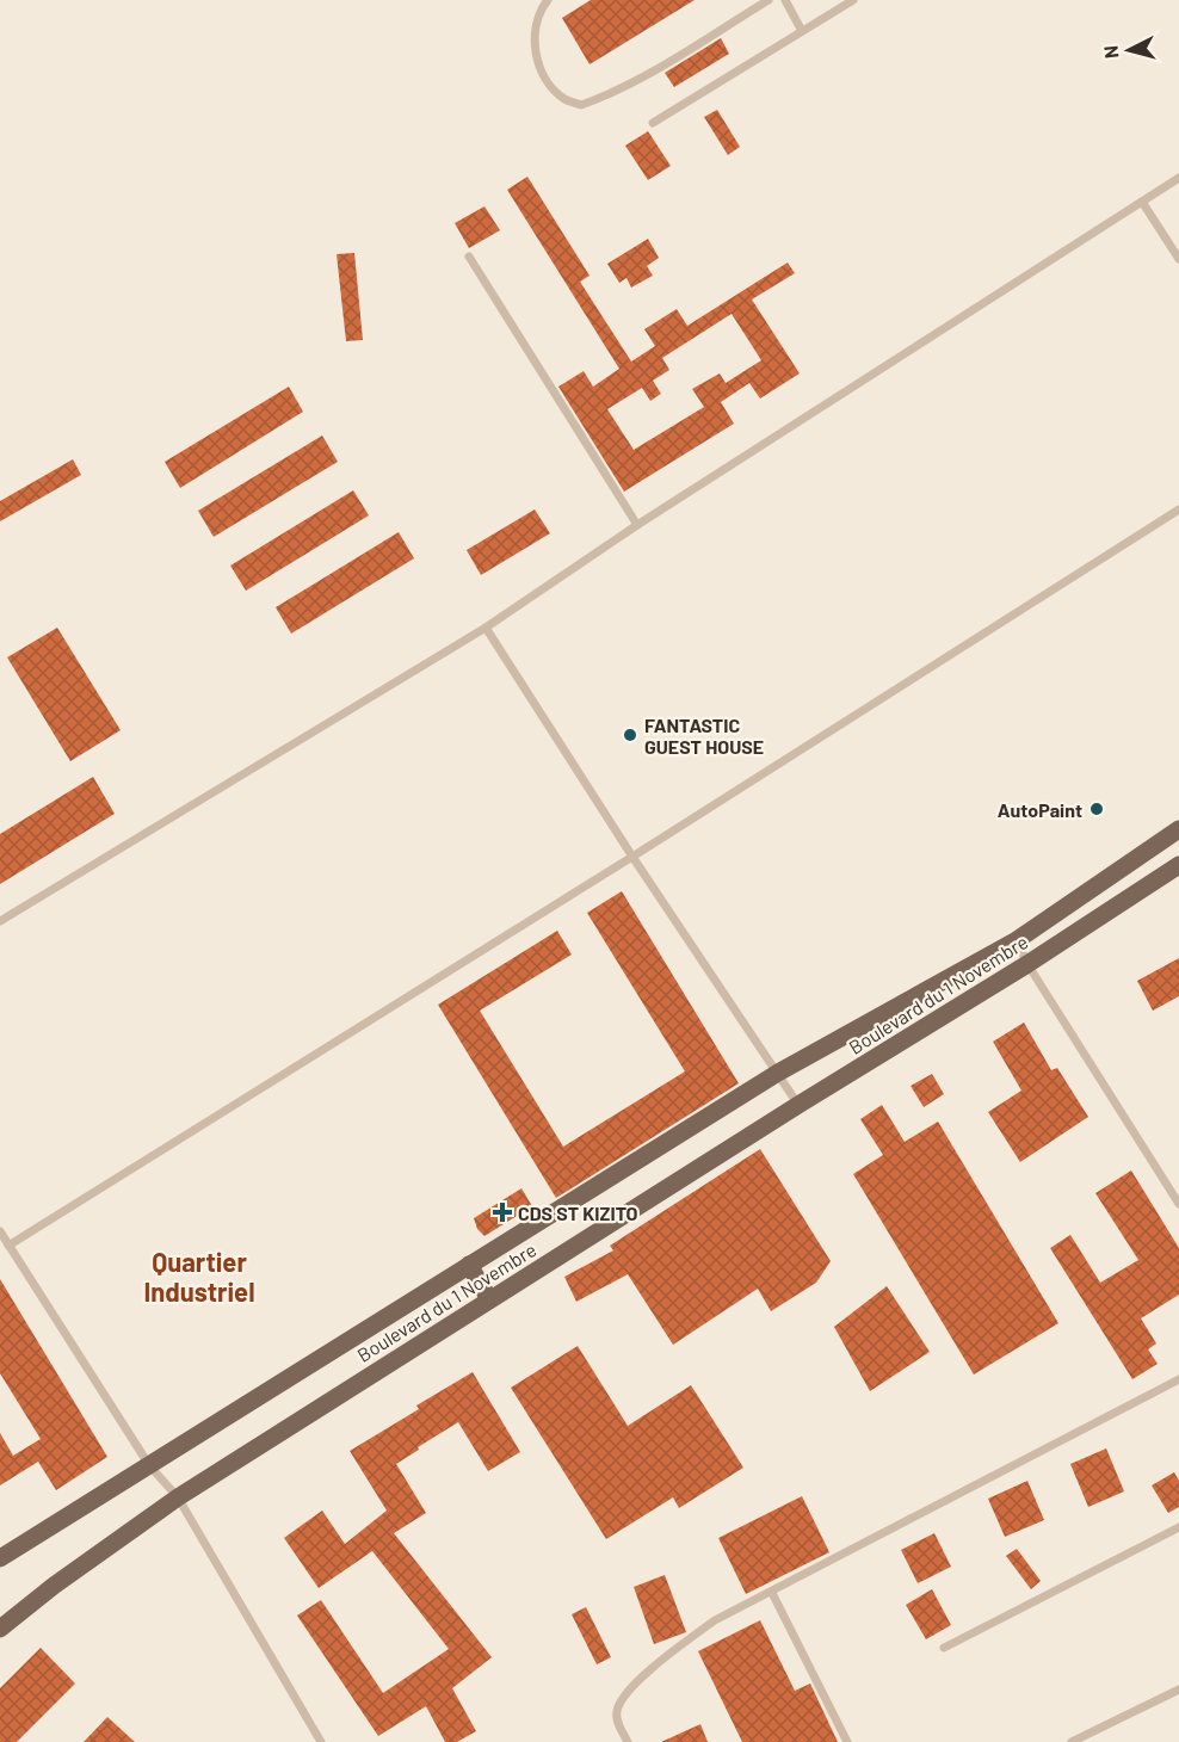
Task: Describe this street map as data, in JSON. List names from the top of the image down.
{
  "streets": {
    "main road": ["Boulevard du 1 Novembre"]
  },
  "districts": ["Quartier Industriel"],
  "places": {
    "other": ["FANTASTIC GUEST HOUSE", "AutoPaint"],
    "health": ["CDS ST KIZITO"]
  },
  "north": "left"
}
